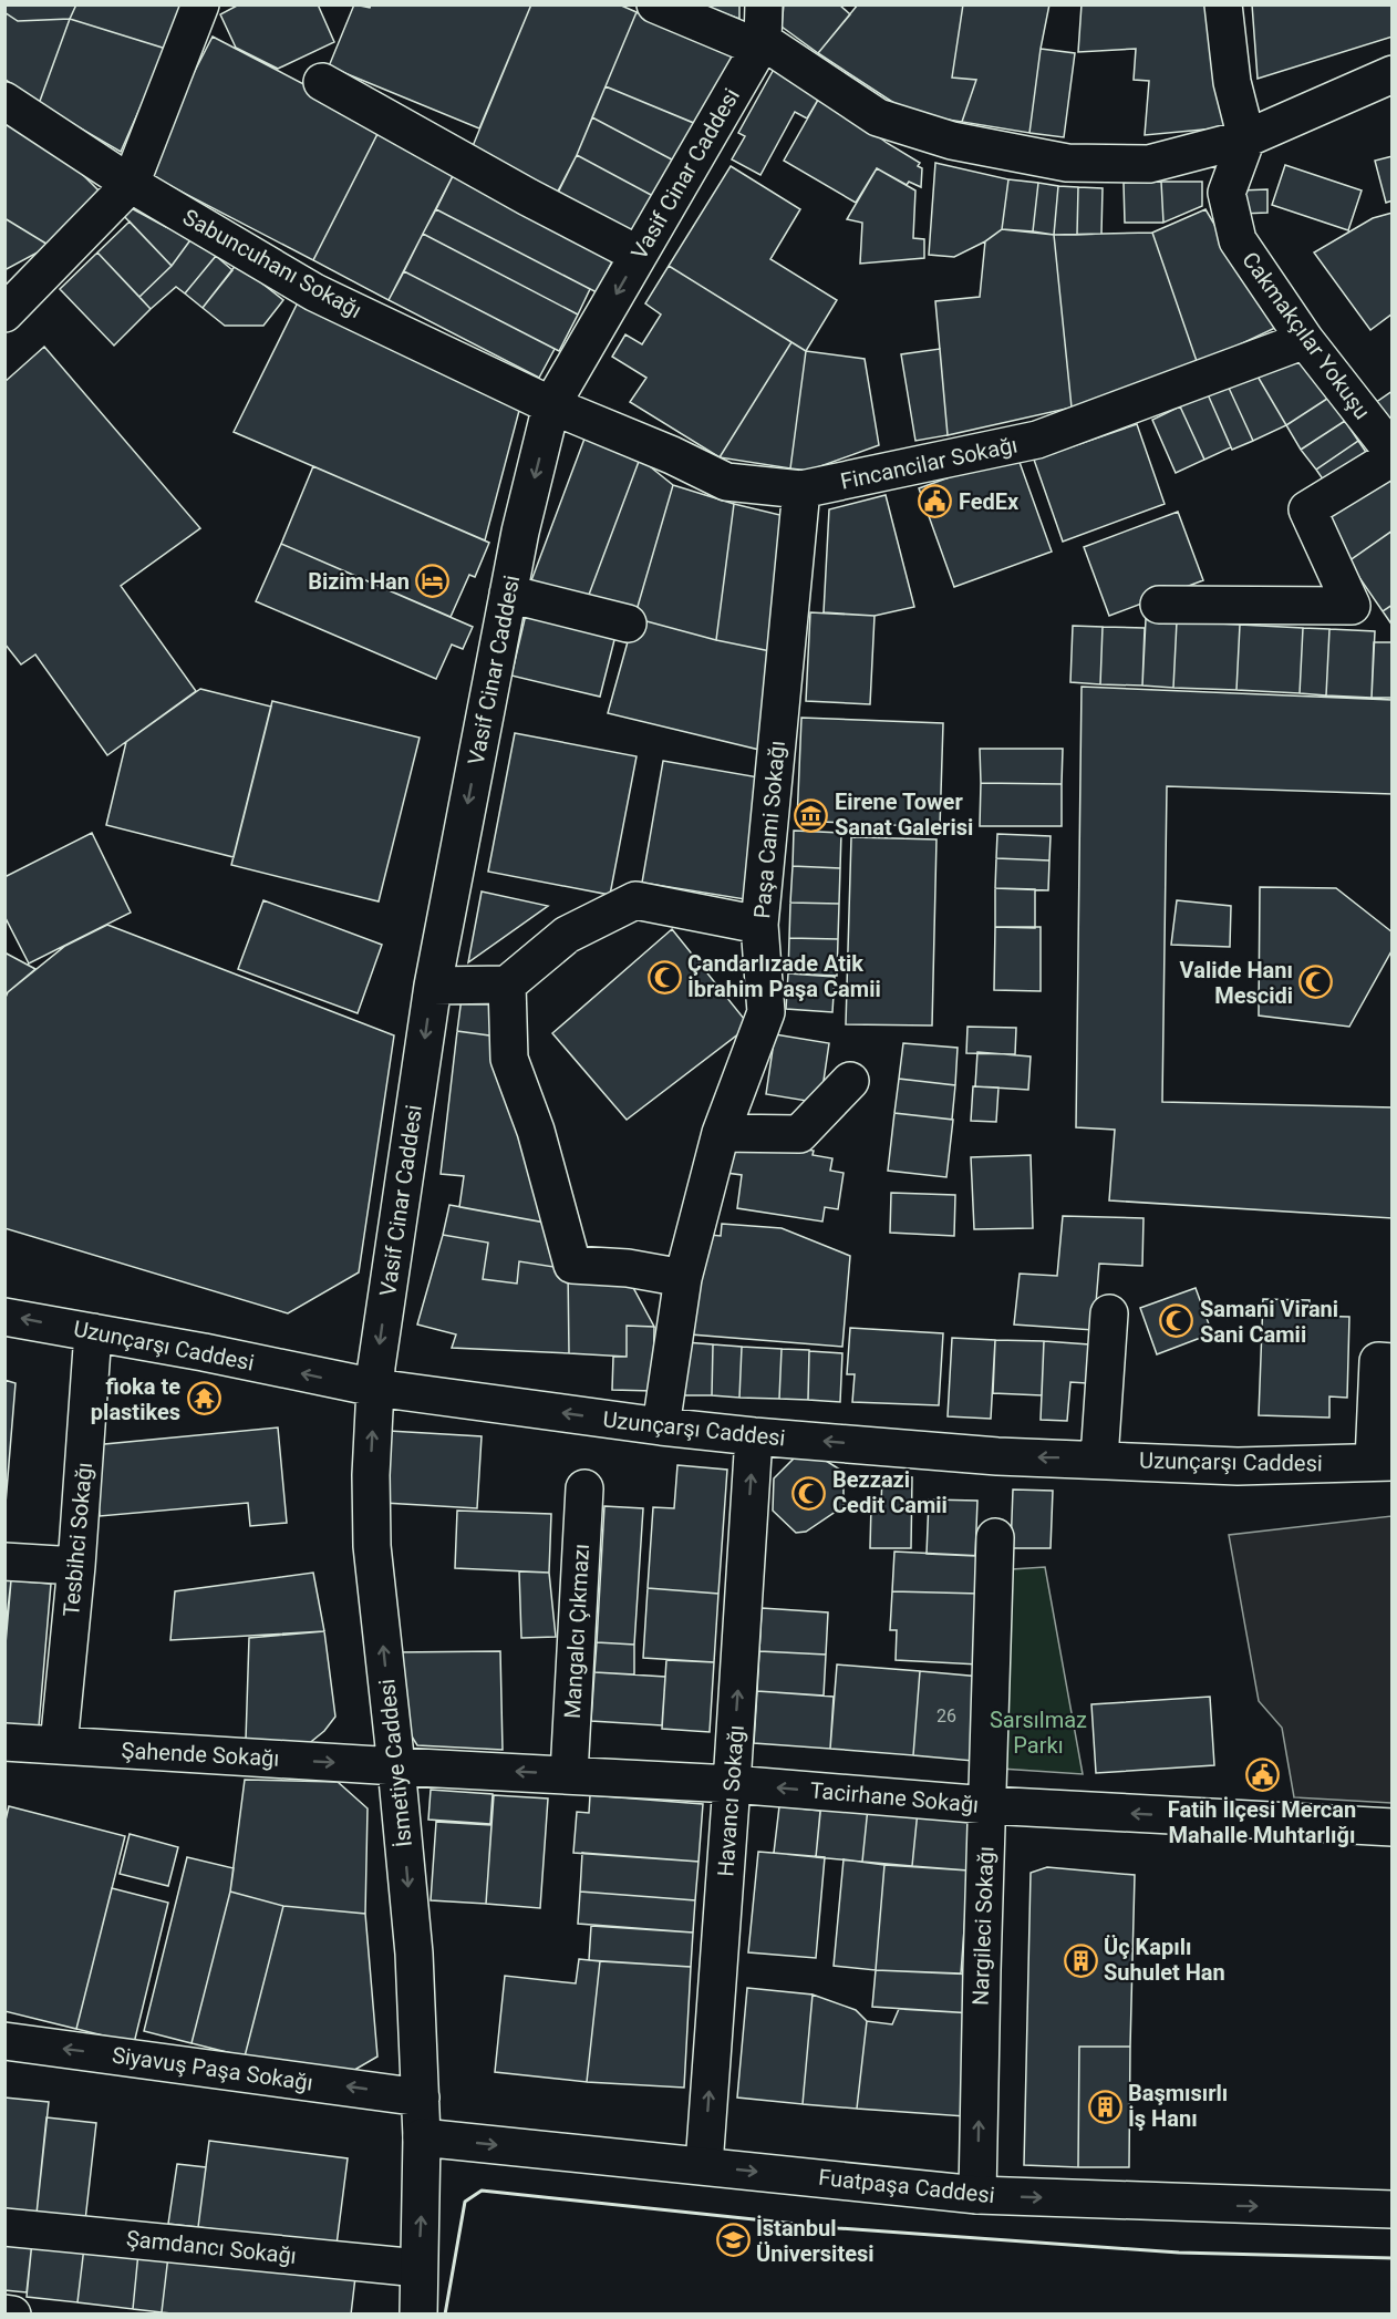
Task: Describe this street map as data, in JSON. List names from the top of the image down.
{
  "streets": {
    "street": [
      "Vasif Cinar Caddesi",
      "Sabuncuhanı Sokağı",
      "Cakmakçılar Yokuşu",
      "Fincancilar Sokağı",
      "Paşa Cami Sokağı",
      "Uzunçarşı Caddesi",
      "Tesbihci Sokağı",
      "Mangalcı Çıkmazı",
      "Şahende Sokağı",
      "İsmetiye Caddesi",
      "Tacirhane Sokağı",
      "Havancı Sokağı",
      "Nargileci Sokağı",
      "Siyavuş Paşa Sokağı",
      "Fuatpaşa Caddesi",
      "Şamdancı Sokağı"
    ]
  },
  "crossings": [
    ["Vasif Cinar Caddesi", "Sabuncuhanı Sokağı"],
    ["Vasif Cinar Caddesi", "Fincancilar Sokağı"],
    ["Vasif Cinar Caddesi", "Uzunçarşı Caddesi"],
    ["Vasif Cinar Caddesi", "İsmetiye Caddesi"],
    ["Sabuncuhanı Sokağı", "Fincancilar Sokağı"],
    ["Cakmakçılar Yokuşu", "Fincancilar Sokağı"],
    ["Fincancilar Sokağı", "Paşa Cami Sokağı"],
    ["Paşa Cami Sokağı", "Uzunçarşı Caddesi"],
    ["Uzunçarşı Caddesi", "Tesbihci Sokağı"],
    ["Uzunçarşı Caddesi", "İsmetiye Caddesi"],
    ["Uzunçarşı Caddesi", "Havancı Sokağı"],
    ["Tesbihci Sokağı", "Şahende Sokağı"],
    ["Mangalcı Çıkmazı", "Tacirhane Sokağı"],
    ["Şahende Sokağı", "İsmetiye Caddesi"],
    ["Şahende Sokağı", "Tacirhane Sokağı"],
    ["İsmetiye Caddesi", "Tacirhane Sokağı"],
    ["İsmetiye Caddesi", "Siyavuş Paşa Sokağı"],
    ["İsmetiye Caddesi", "Fuatpaşa Caddesi"],
    ["İsmetiye Caddesi", "Şamdancı Sokağı"],
    ["Tacirhane Sokağı", "Havancı Sokağı"],
    ["Tacirhane Sokağı", "Nargileci Sokağı"],
    ["Havancı Sokağı", "Fuatpaşa Caddesi"],
    ["Nargileci Sokağı", "Fuatpaşa Caddesi"]
  ],
  "one_way": [
    "Vasif Cinar Caddesi",
    "Uzunçarşı Caddesi",
    "Şahende Sokağı",
    "Tacirhane Sokağı",
    "Havancı Sokağı",
    "Nargileci Sokağı",
    "Siyavuş Paşa Sokağı",
    "Fuatpaşa Caddesi"
  ],
  "parks": ["Sarsılmaz Parkı"],
  "places": {
    "public building": ["FedEx", "Fatih İlçesi Mercan Mahalle Muhtarlığı"],
    "hotel": ["Bizim Han"],
    "museum": ["Eirene Tower Sanat Galerisi"],
    "mosque": [
      "Çandarlızade Atik İbrahim Paşa Camii",
      "Valide Hanı Mescidi",
      "Samani Virani Sani Camii",
      "Bezzazi Cedit Camii"
    ],
    "temple": ["fioka te plastikes"],
    "building": ["Üç Kapılı Suhulet Han", "Başmısırlı İş Hanı"],
    "school or university": ["İstanbul Üniversitesi"]
  },
  "house_numbers": ["26"]
}
